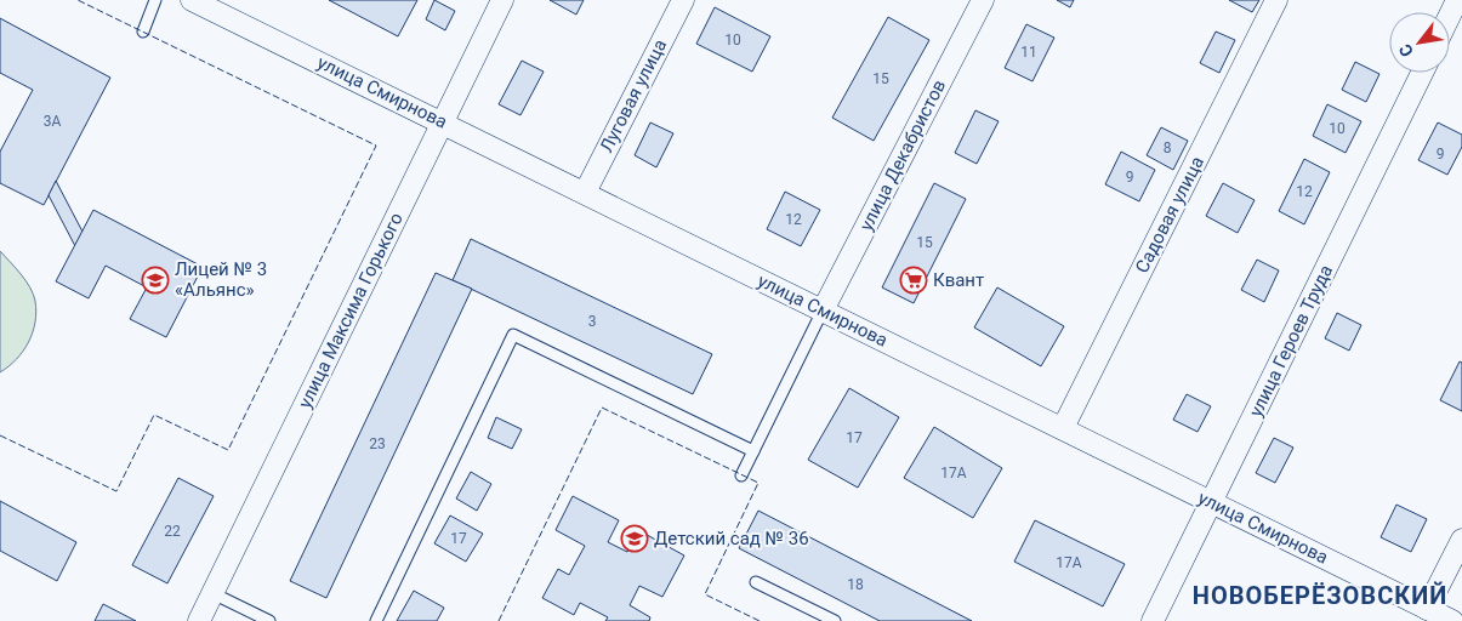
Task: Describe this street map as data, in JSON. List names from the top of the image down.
{
  "streets": {
    "street": [
      "улица Смирнова",
      "Луговая улица",
      "улица Декабристов",
      "Садовая улица",
      "улица Максима Горького",
      "улица Героев Труда"
    ]
  },
  "crossings": [
    ["улица Смирнова", "Луговая улица"],
    ["улица Смирнова", "улица Декабристов"],
    ["улица Смирнова", "Садовая улица"],
    ["улица Смирнова", "улица Максима Горького"],
    ["улица Смирнова", "улица Героев Труда"]
  ],
  "districts": ["НОВОБЕРЁЗОВСКИЙ"],
  "places": {
    "school or university": ["Лицей № 3 «Альянс»", "Детский сад № 36"],
    "supermarket": ["Квант"]
  },
  "house_numbers": [
    "10",
    "11",
    "15",
    "3А",
    "10",
    "8",
    "9",
    "9",
    "12",
    "12",
    "15",
    "3",
    "17",
    "23",
    "17А",
    "22",
    "17",
    "17А",
    "18"
  ],
  "north": "bottom left"
}
